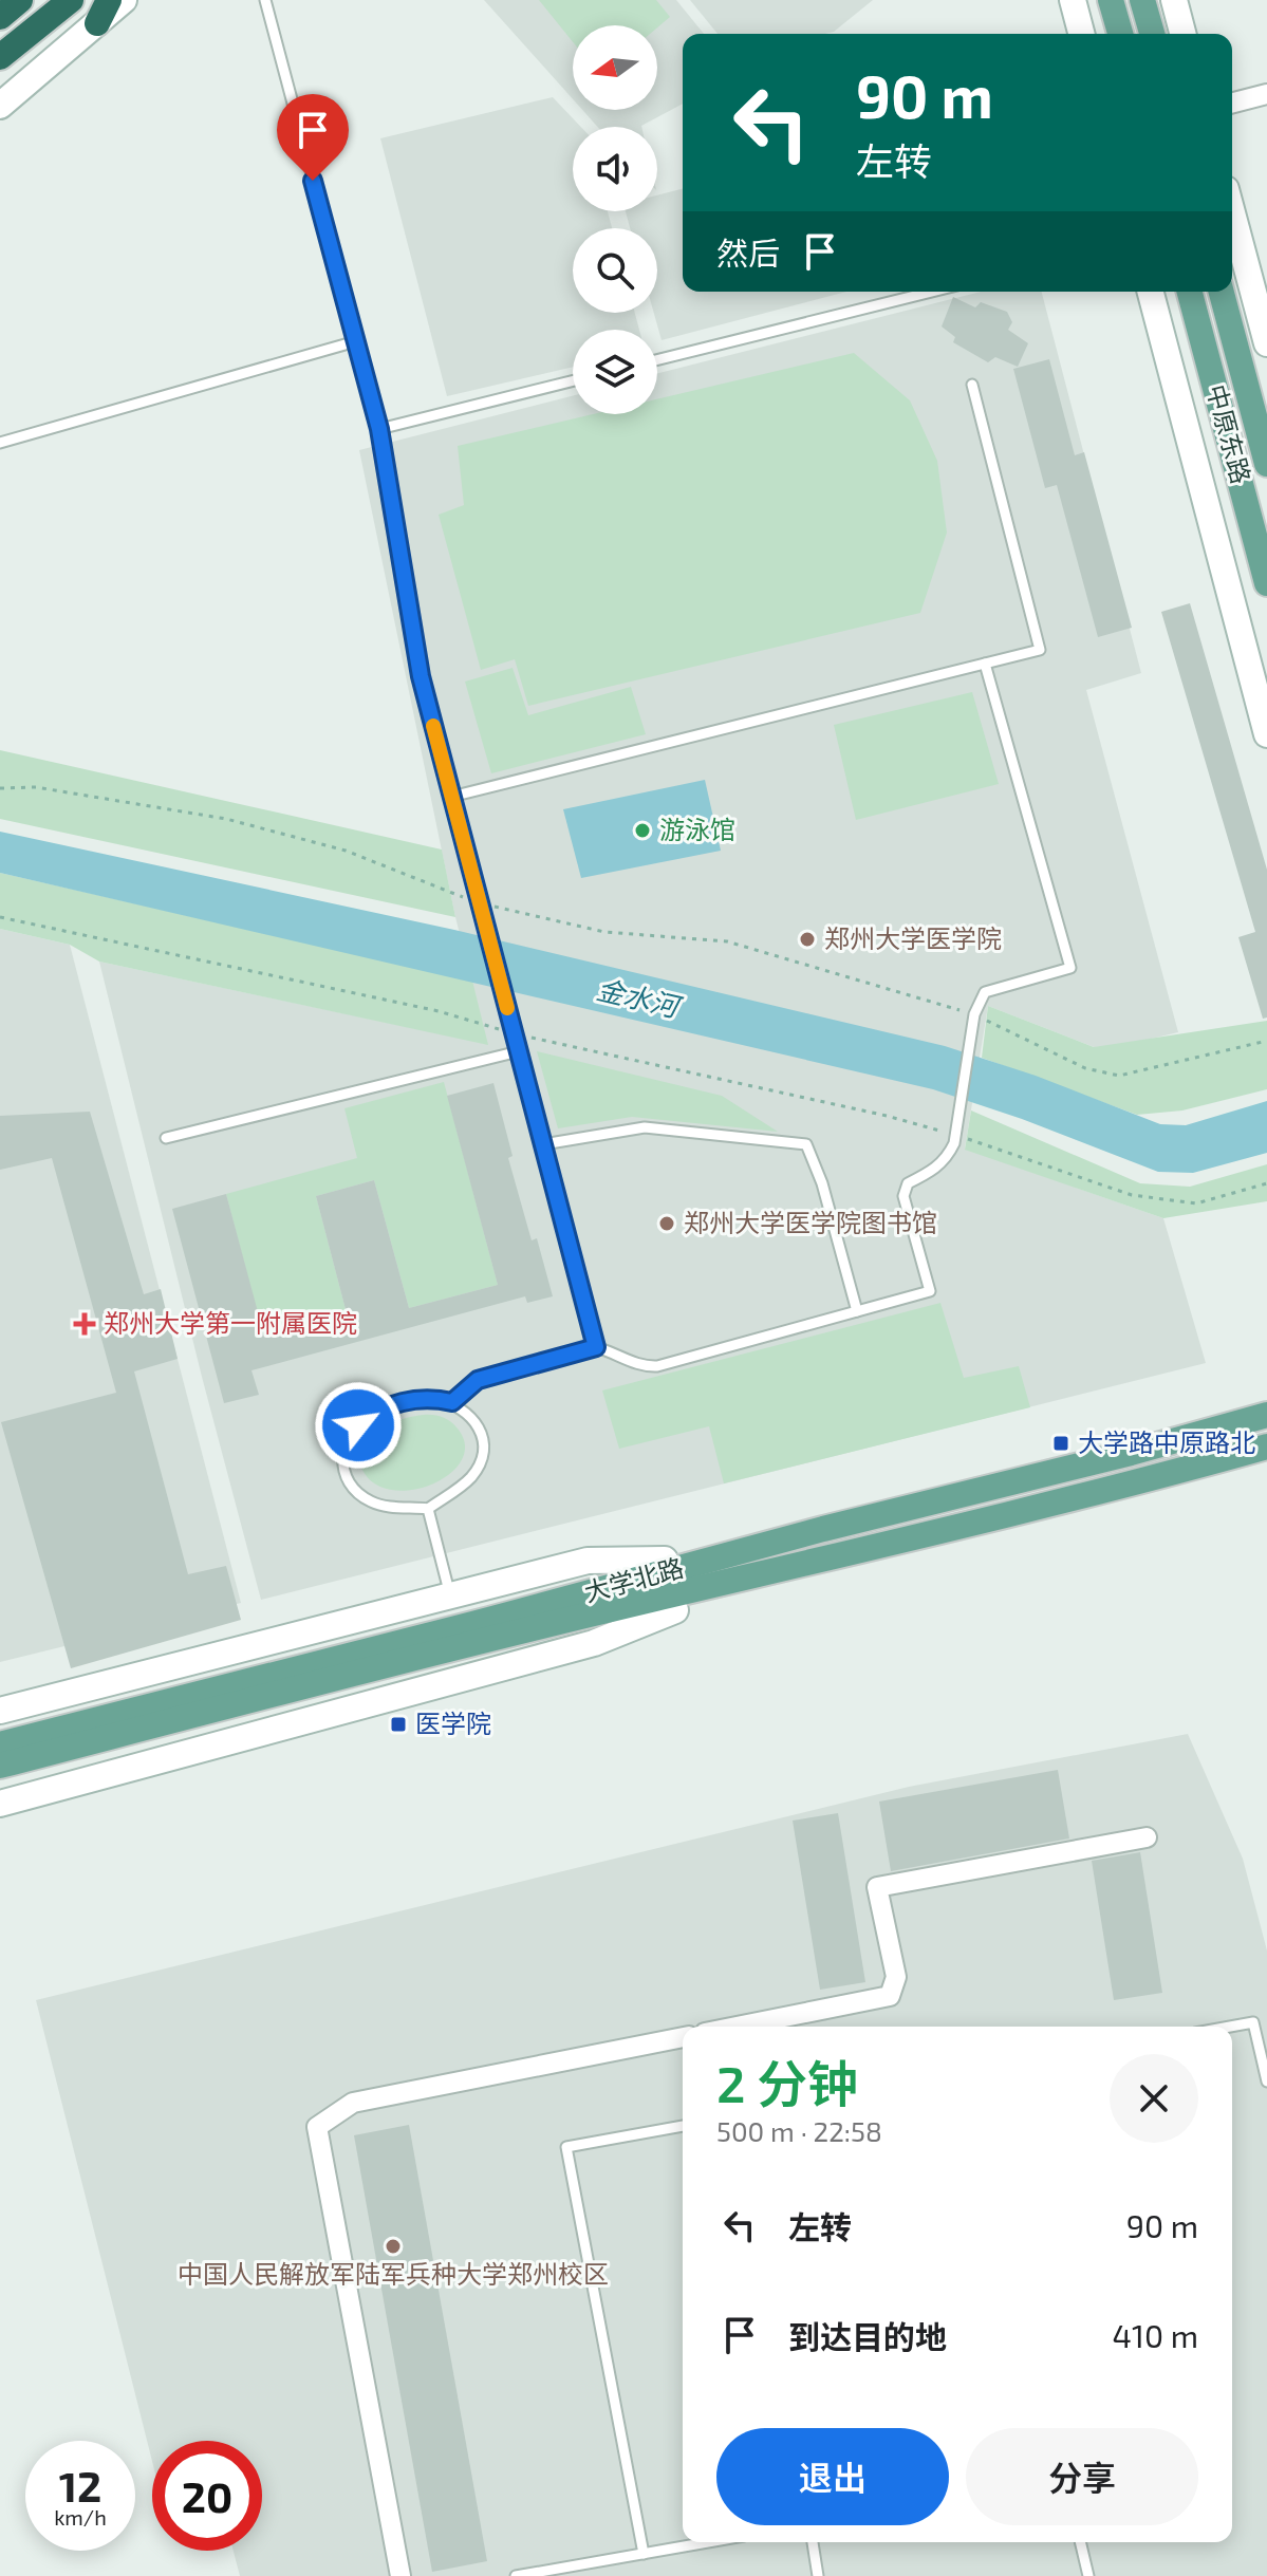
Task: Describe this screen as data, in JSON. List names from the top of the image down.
{
  "streets": {
    "main road": ["中原东路", "大学北路"]
  },
  "water": ["金水河"],
  "places": {
    "other": [
      "游泳馆",
      "郑州大学医学院",
      "郑州大学医学院图书馆",
      "中国人民解放军陆军兵种大学郑州校区"
    ],
    "health": ["郑州大学第一附属医院"],
    "transit": ["大学路中原路北", "医学院"]
  },
  "north": "left",
  "page": {
    "turn": ["90 m", "左转"],
    "then": "然后",
    "heading": ["2 分钟", "500 m · 22:58"],
    "list": [
      {
        "name": "左转",
        "value": "90 m"
      },
      {
        "name": "到达目的地",
        "value": "410 m"
      }
    ],
    "buttons": ["退出", "分享"],
    "speed": "12 km/h",
    "limit": "20"
  }
}
